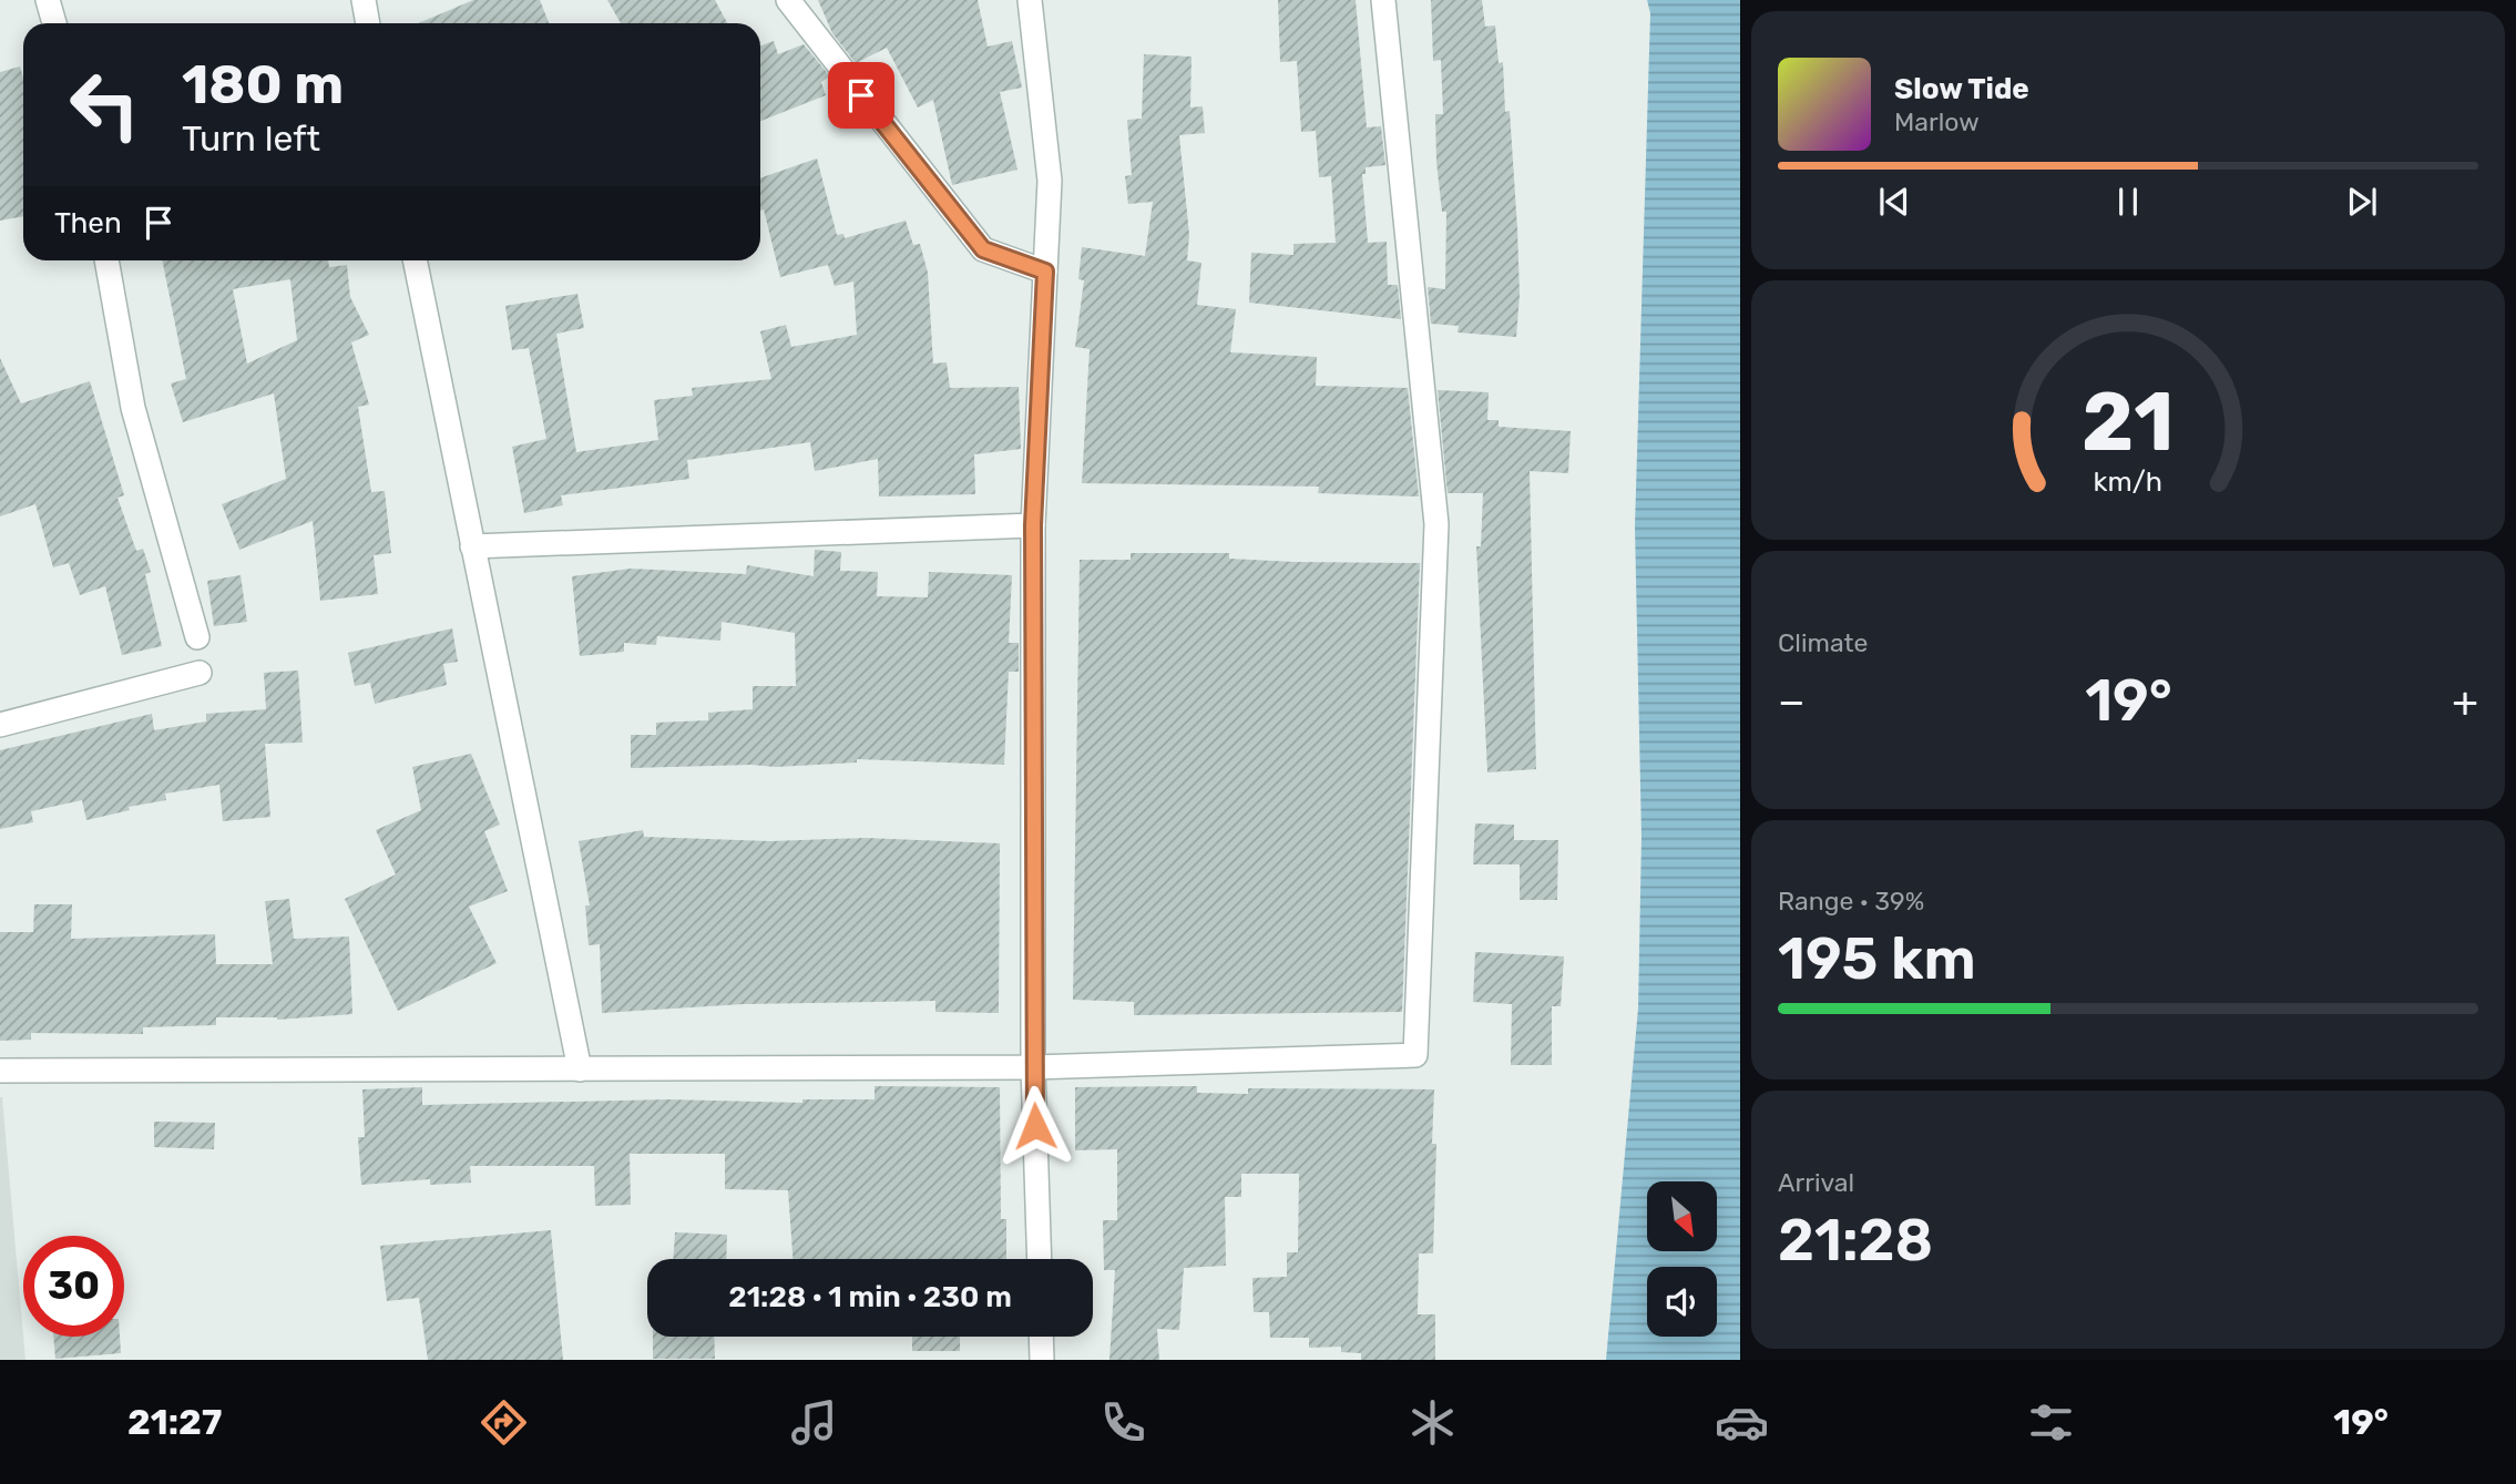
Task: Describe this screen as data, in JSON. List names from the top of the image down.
{
  "north": "bottom right",
  "page": {
    "turn": ["180 m", "Turn left"],
    "song": ["Slow Tide", "Marlow"],
    "then": "Then",
    "tile": [
      "Climate",
      ["Range · 39%", "195 km"],
      ["Arrival", "21:28"]
    ],
    "heat": ["−", "19°", "+"],
    "limit": "30",
    "trip": "21:28 · 1 min · 230 m",
    "tabs": ["21:27", "19°"],
    "gauge": ["21", "km/h"]
  }
}
